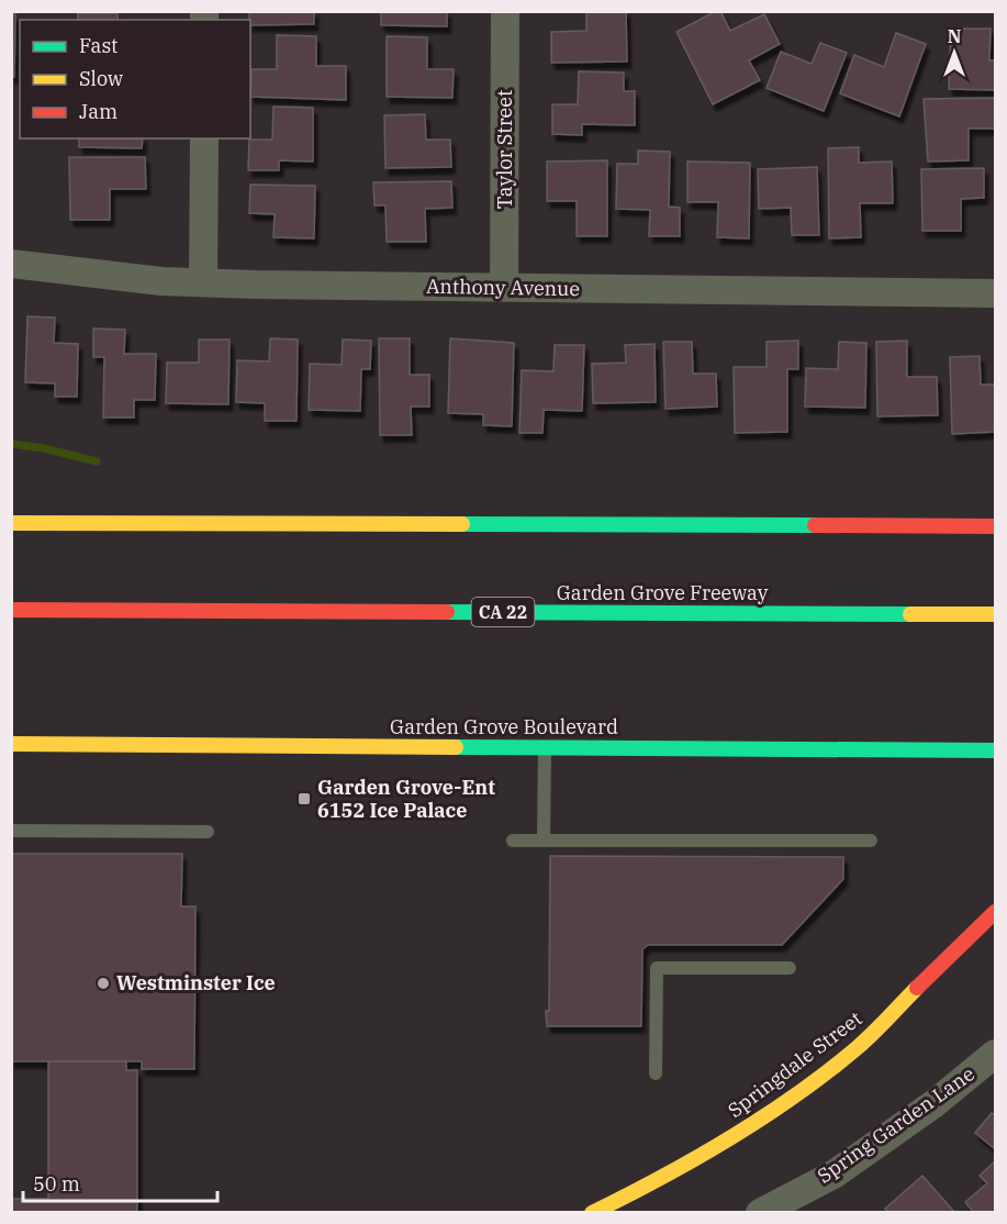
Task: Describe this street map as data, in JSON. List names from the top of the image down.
{
  "streets": {
    "main road": [
      "Garden Grove Freeway",
      "CA 22",
      "Garden Grove Boulevard",
      "Springdale Street"
    ],
    "street": ["Taylor Street", "Anthony Avenue", "Spring Garden Lane"]
  },
  "crossings": [
    ["Taylor Street", "Anthony Avenue"]
  ],
  "places": {
    "transit": ["Garden Grove-Ent 6152 Ice Palace"],
    "other": ["Westminster Ice"]
  },
  "legend": ["Fast", "Slow", "Jam"],
  "scale_bar": "50 m",
  "north": "top"
}
